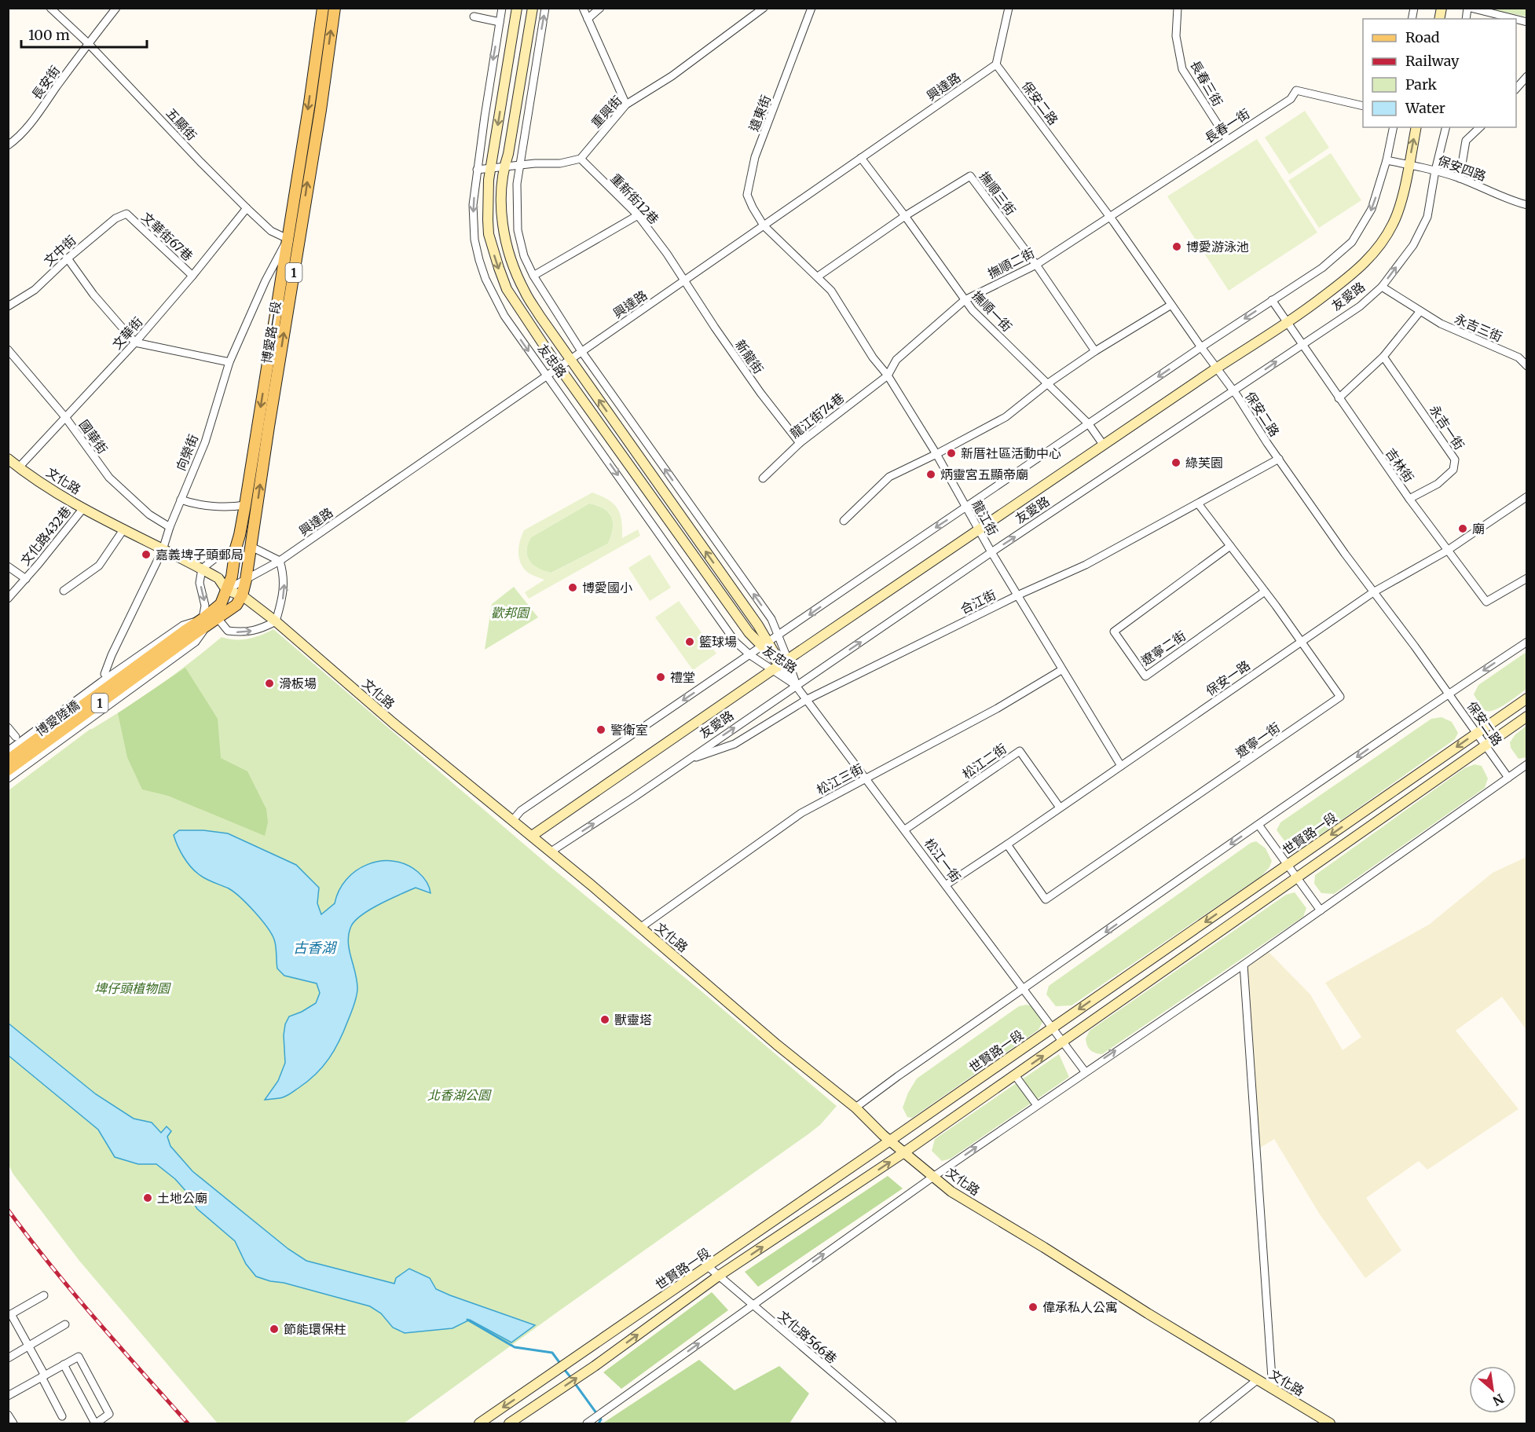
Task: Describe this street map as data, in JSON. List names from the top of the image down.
{
  "streets": {
    "main road": ["1", "博愛路一段", "博愛陸橋"],
    "street": [
      "長安街",
      "長春三街",
      "興達路",
      "保安二路",
      "重興街",
      "遠東街",
      "五顯街",
      "長春一街",
      "保安四路",
      "撫順三街",
      "重新街12巷",
      "文華街67巷",
      "文中街",
      "撫順二街",
      "友愛路",
      "撫順一街",
      "永吉三街",
      "文華街",
      "新龍街",
      "友忠路",
      "龍江街74巷",
      "永吉一街",
      "國華街",
      "向榮街",
      "吉林街",
      "文化路",
      "龍江街",
      "文化路432巷",
      "合江街",
      "遼寧二街",
      "保安一路",
      "遼寧一街",
      "松江二街",
      "松江三街",
      "世賢路一段",
      "松江一街",
      "文化路566巷"
    ]
  },
  "crossings": [
    ["長安街", "五顯街"],
    ["長春三街", "長春一街"],
    ["興達路", "保安二路"],
    ["興達路", "遠東街"],
    ["興達路", "重新街12巷"],
    ["興達路", "撫順一街"],
    ["興達路", "博愛路一段"],
    ["興達路", "新龍街"],
    ["興達路", "友忠路"],
    ["興達路", "文化路"],
    ["興達路", "龍江街"],
    ["保安二路", "長春一街"],
    ["保安二路", "撫順二街"],
    ["保安二路", "友愛路"],
    ["保安二路", "合江街"],
    ["保安二路", "保安一路"],
    ["保安二路", "世賢路一段"],
    ["重興街", "重新街12巷"],
    ["遠東街", "龍江街"],
    ["五顯街", "博愛路一段"],
    ["五顯街", "文華街"],
    ["五顯街", "向榮街"],
    ["長春一街", "撫順二街"],
    ["保安四路", "友愛路"],
    ["撫順三街", "撫順二街"],
    ["撫順三街", "撫順一街"],
    ["撫順三街", "龍江街"],
    ["重新街12巷", "新龍街"],
    ["文華街67巷", "文中街"],
    ["文華街67巷", "文華街"],
    ["撫順二街", "撫順一街"],
    ["撫順二街", "龍江街74巷"],
    ["撫順二街", "龍江街"],
    ["友愛路", "撫順一街"],
    ["友愛路", "永吉三街"],
    ["友愛路", "友忠路"],
    ["友愛路", "吉林街"],
    ["友愛路", "文化路"],
    ["友愛路", "龍江街"],
    ["友愛路", "合江街"],
    ["友愛路", "松江一街"],
    ["博愛路一段", "向榮街"],
    ["博愛路一段", "文化路"],
    ["博愛路一段", "博愛陸橋"],
    ["文華街", "國華街"],
    ["文華街", "文化路"],
    ["新龍街", "龍江街74巷"],
    ["友忠路", "松江一街"],
    ["龍江街74巷", "龍江街"],
    ["永吉一街", "吉林街"],
    ["國華街", "向榮街"],
    ["向榮街", "文化路"],
    ["吉林街", "保安一路"],
    ["文化路", "文化路432巷"],
    ["文化路", "松江三街"],
    ["文化路", "世賢路一段"],
    ["龍江街", "合江街"],
    ["龍江街", "保安一路"],
    ["龍江街", "松江三街"],
    ["合江街", "遼寧一街"],
    ["合江街", "松江一街"],
    ["遼寧二街", "遼寧一街"],
    ["保安一路", "遼寧一街"],
    ["保安一路", "松江二街"],
    ["保安一路", "松江一街"],
    ["松江二街", "松江一街"],
    ["松江三街", "松江一街"],
    ["世賢路一段", "松江一街"],
    ["世賢路一段", "文化路566巷"]
  ],
  "water": ["古香湖"],
  "parks": ["歡邦園", "埤仔頭植物園", "北香湖公園"],
  "places": [
    "博愛游泳池",
    "新厝社區活動中心",
    "綠芙園",
    "炳靈宮五顯帝廟",
    "廟",
    "嘉義埤子頭郵局",
    "博愛國小",
    "籃球場",
    "禮堂",
    "滑板場",
    "警衛室",
    "獸靈塔",
    "土地公廟",
    "偉承私人公寓",
    "節能環保柱"
  ],
  "legend": [
    "Road",
    "Railway",
    "Park",
    "Water"
  ],
  "scale_bar": "100 m",
  "north": "bottom right"
}
